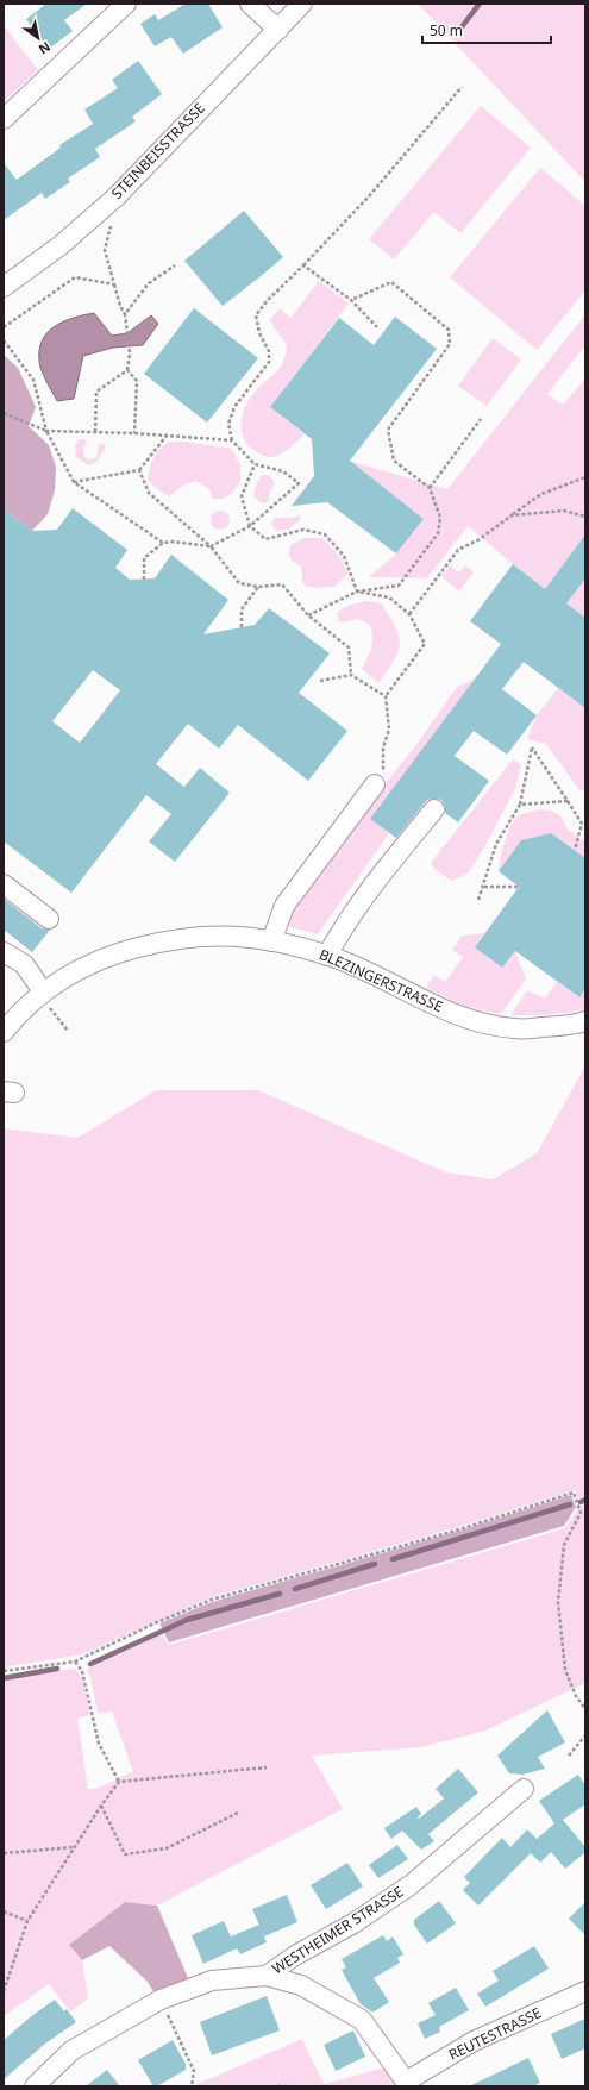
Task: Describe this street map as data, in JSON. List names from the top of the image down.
{
  "streets": {
    "street": [
      "STEINBEISSTRASSE",
      "BLEZINGERSTRASSE",
      "WESTHEIMER STRASSE",
      "REUTESTRASSE"
    ]
  },
  "scale_bar": "50 m",
  "north": "bottom right"
}
